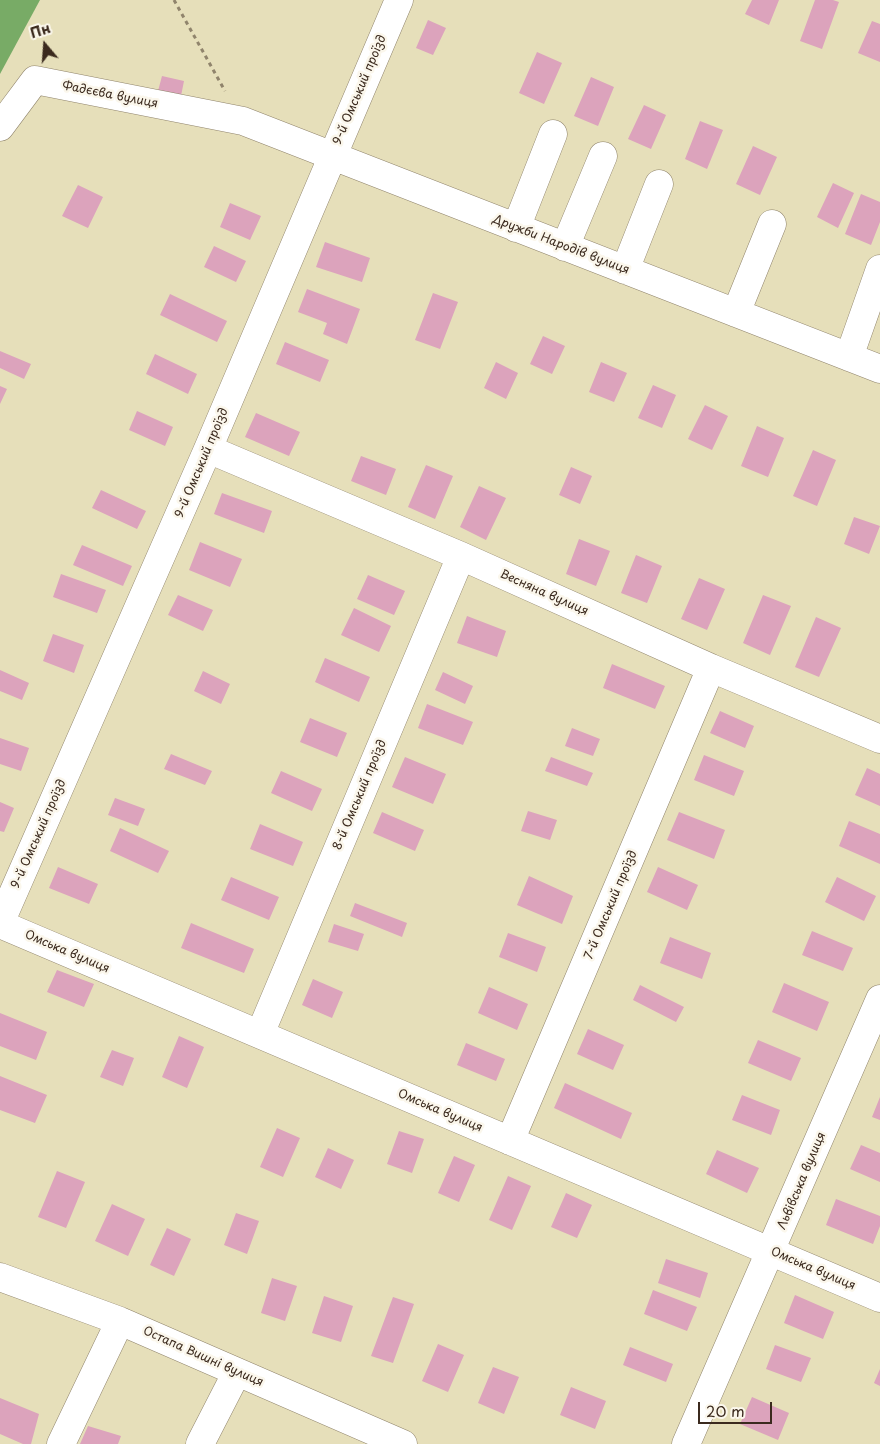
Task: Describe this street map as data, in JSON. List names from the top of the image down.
{
  "streets": {
    "street": [
      "9-й Омський проїзд",
      "Фадєєва вулиця",
      "Дружби Народів вулиця",
      "Весняна вулиця",
      "8-й Омський проїзд",
      "7-й Омський проїзд",
      "Омська вулиця",
      "Львівська вулиця",
      "Остапа Вишні вулиця"
    ]
  },
  "crossings": [
    ["9-й Омський проїзд", "Дружби Народів вулиця"],
    ["9-й Омський проїзд", "Весняна вулиця"],
    ["9-й Омський проїзд", "Омська вулиця"],
    ["Фадєєва вулиця", "Дружби Народів вулиця"],
    ["Весняна вулиця", "8-й Омський проїзд"],
    ["Весняна вулиця", "7-й Омський проїзд"],
    ["8-й Омський проїзд", "Омська вулиця"],
    ["7-й Омський проїзд", "Омська вулиця"],
    ["Омська вулиця", "Львівська вулиця"]
  ],
  "scale_bar": "20 m",
  "north": "top"
}
